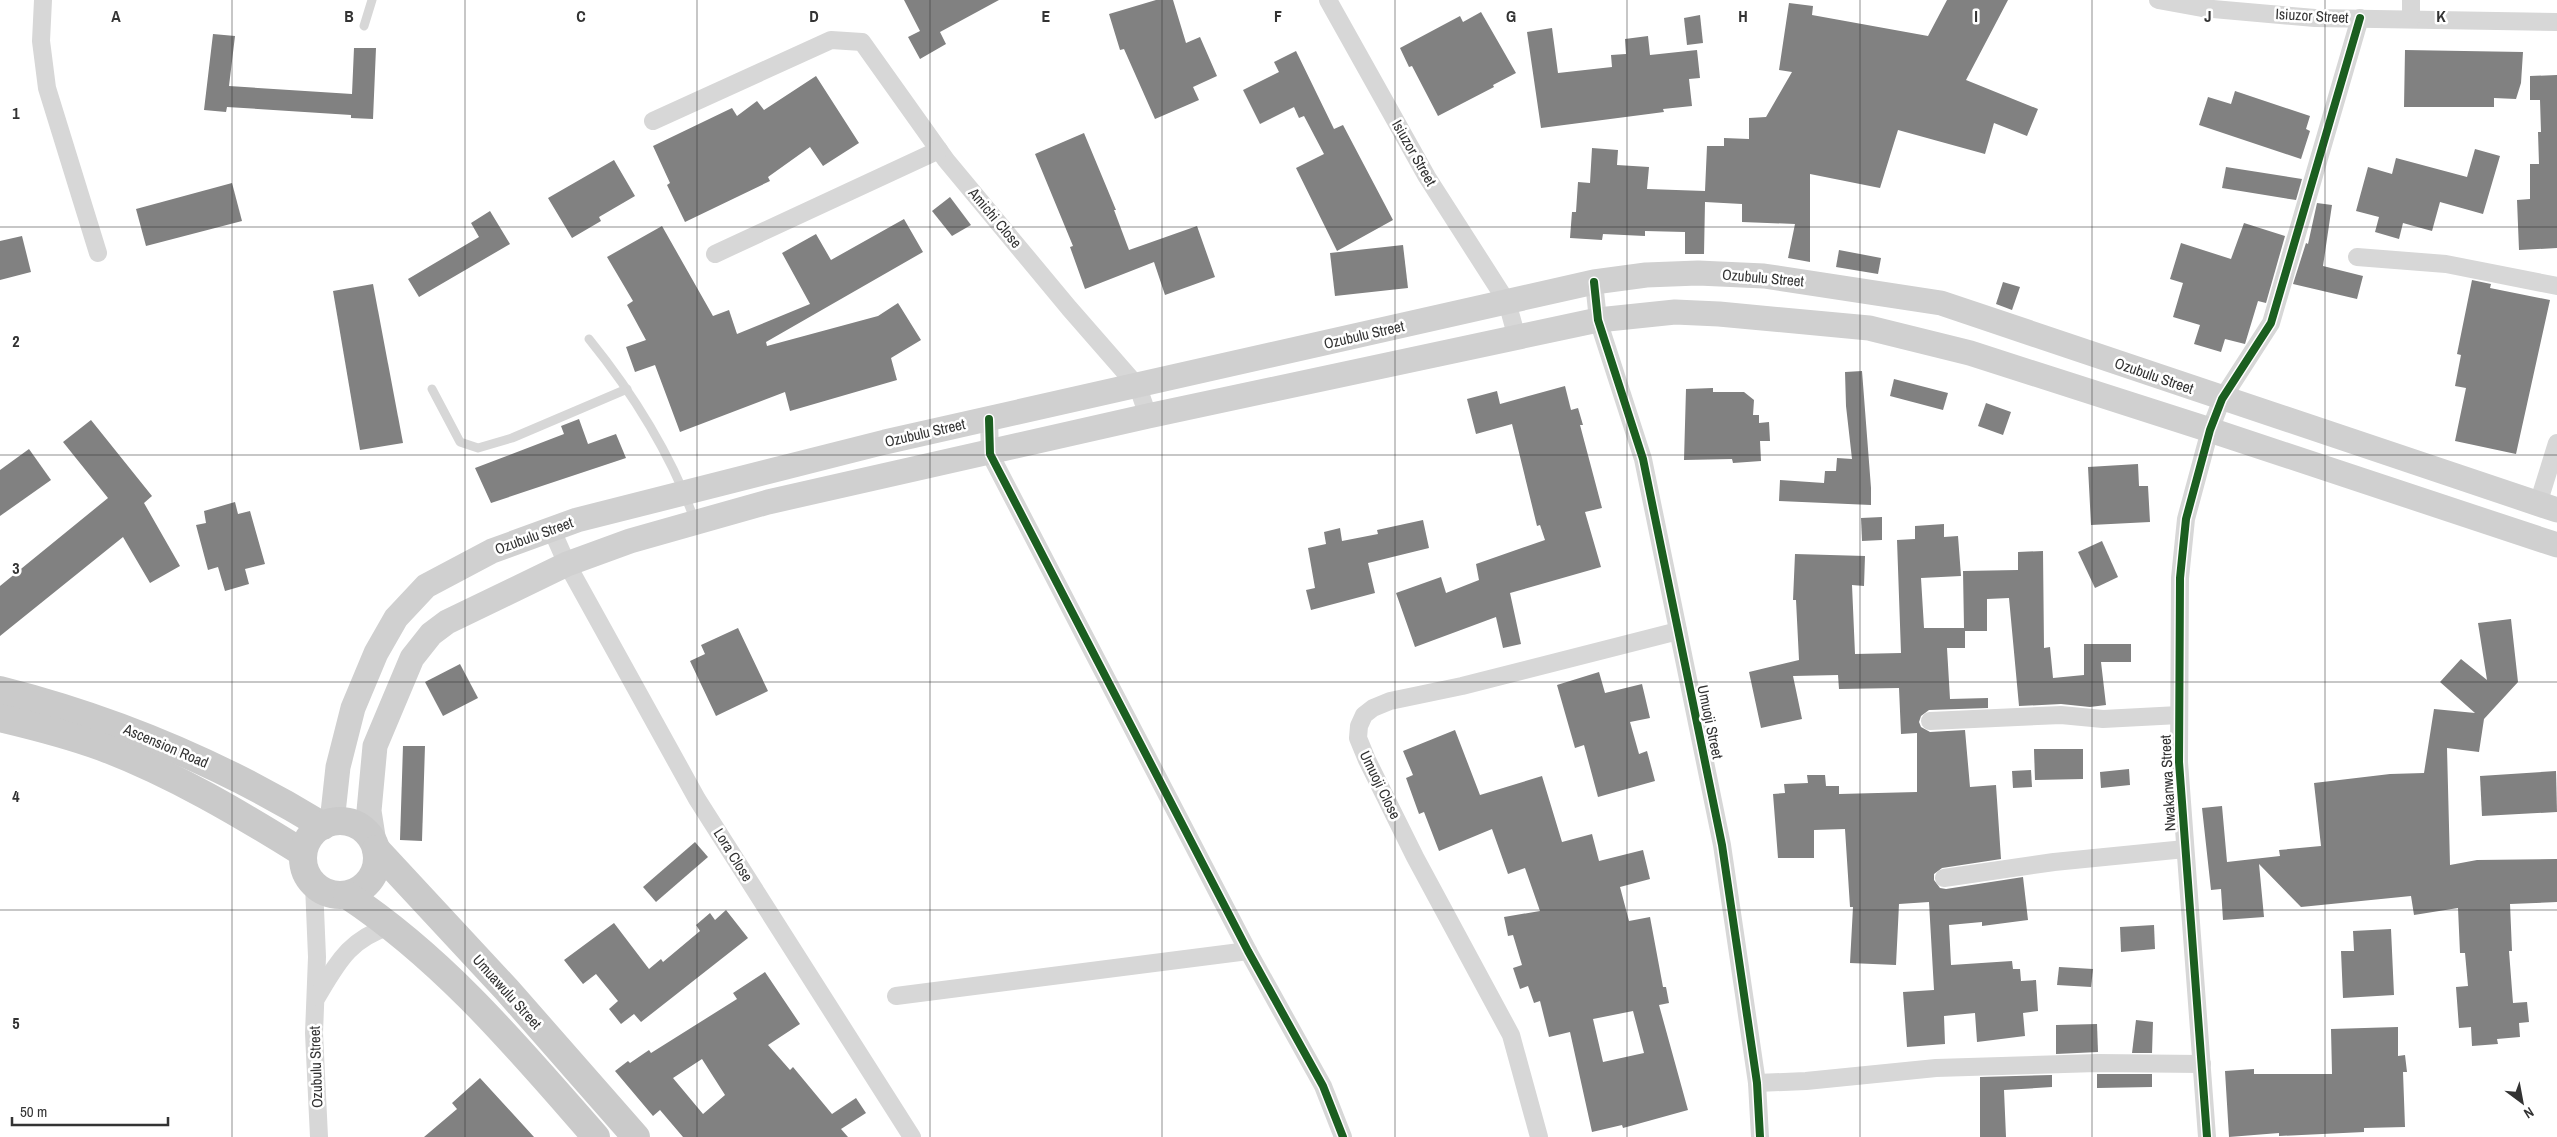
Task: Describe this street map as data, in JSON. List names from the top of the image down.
{
  "streets": {
    "main road": ["Ozubulu Street", "Ascension Road", "Umuawulu Street"],
    "street": [
      "Isiuzor Street",
      "Amichi Close",
      "Umuoji Street",
      "Nwakanwa Street",
      "Umuoji Close",
      "Lora Close"
    ]
  },
  "crossings": [
    ["Isiuzor Street", "Ozubulu Street"],
    ["Isiuzor Street", "Nwakanwa Street"],
    ["Amichi Close", "Ozubulu Street"],
    ["Ozubulu Street", "Umuoji Street"],
    ["Ozubulu Street", "Ascension Road"],
    ["Ozubulu Street", "Nwakanwa Street"],
    ["Ozubulu Street", "Lora Close"],
    ["Ozubulu Street", "Umuawulu Street"],
    ["Umuoji Street", "Umuoji Close"],
    ["Ascension Road", "Umuawulu Street"]
  ],
  "scale_bar": "50 m",
  "north": "bottom right",
  "grid": {
    "columns": [
      "A",
      "B",
      "C",
      "D",
      "E",
      "F",
      "G",
      "H",
      "I",
      "J",
      "K"
    ],
    "rows": [
      "1",
      "2",
      "3",
      "4",
      "5"
    ]
  }
}
